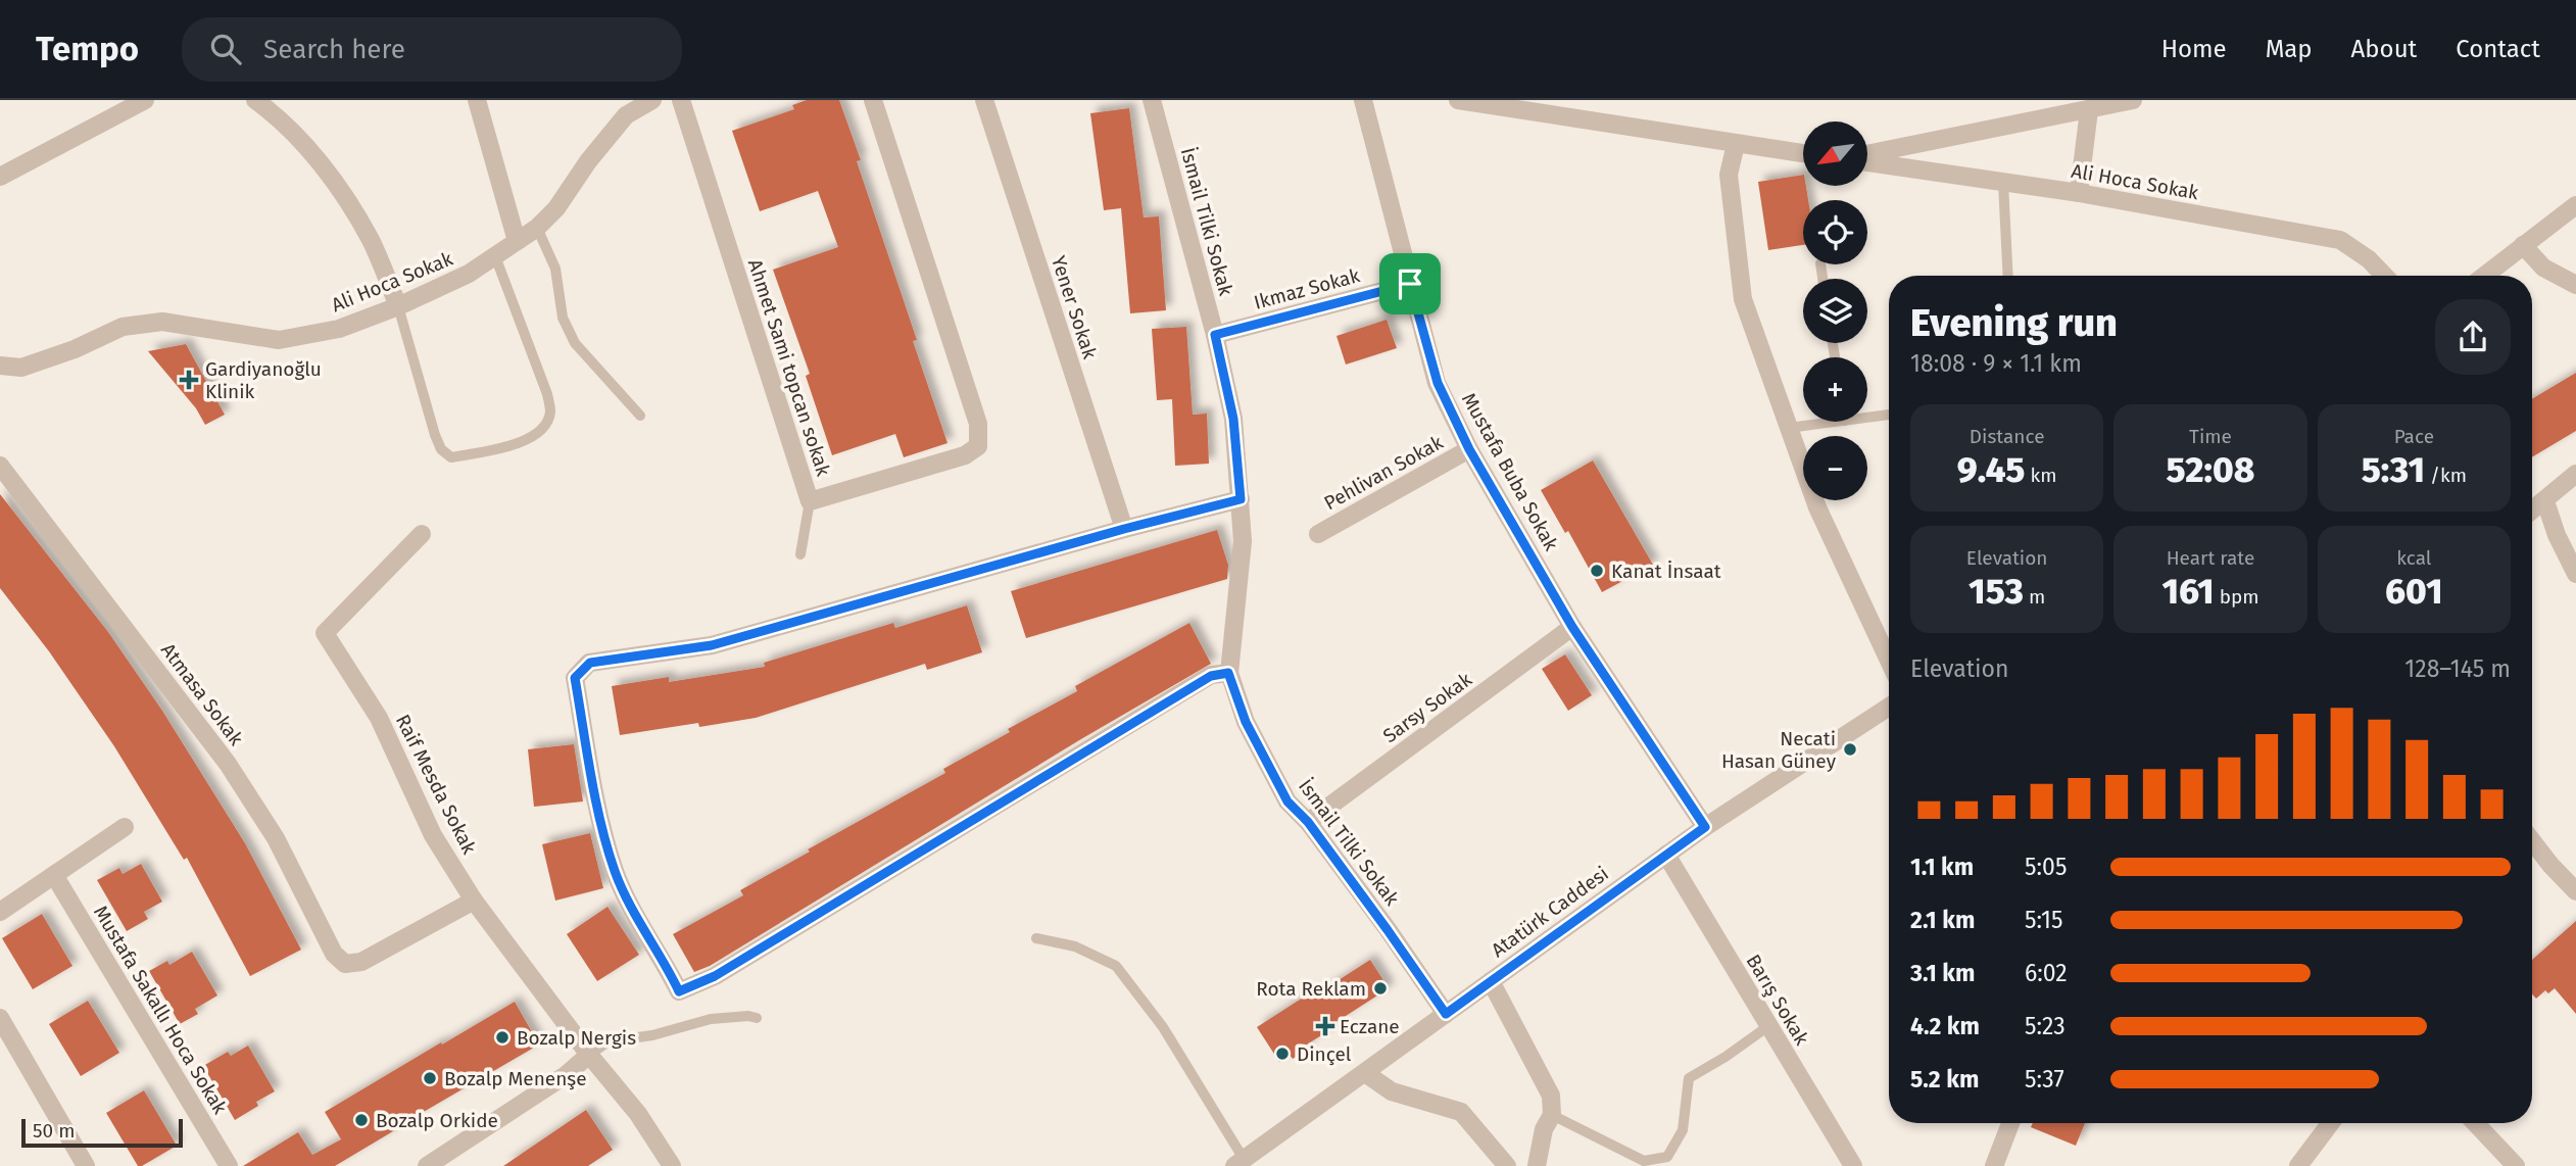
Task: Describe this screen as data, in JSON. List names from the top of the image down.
{
  "streets": {
    "street": [
      "Ali Hoca Sokak",
      "İsmail Tilki Sokak",
      "Ikmaz Sokak",
      "Yener Sokak",
      "Ahmet Sami topcan sokak",
      "Mustafa Buba Sokak",
      "Pehlivan Sokak",
      "Atmasa Sokak",
      "Sarsy Sokak",
      "Raif Mesda Sokak",
      "Atatürk Caddesi",
      "Barış Sokak",
      "Mustafa Sakallı Hoca Sokak"
    ]
  },
  "crossings": [
    ["İsmail Tilki Sokak", "Ikmaz Sokak"],
    ["İsmail Tilki Sokak", "Sarsy Sokak"],
    ["İsmail Tilki Sokak", "Atatürk Caddesi"],
    ["Ikmaz Sokak", "Mustafa Buba Sokak"],
    ["Mustafa Buba Sokak", "Pehlivan Sokak"],
    ["Mustafa Buba Sokak", "Sarsy Sokak"],
    ["Mustafa Buba Sokak", "Atatürk Caddesi"],
    ["Atmasa Sokak", "Raif Mesda Sokak"],
    ["Atatürk Caddesi", "Barış Sokak"]
  ],
  "places": {
    "health": ["Gardiyanoğlu Klinik", "Eczane"],
    "other": [
      "Kanat İnsaat",
      "Necati Hasan Güney",
      "Rota Reklam",
      "Bozalp Nergis",
      "Dinçel",
      "Bozalp Menenşe",
      "Bozalp Orkide"
    ]
  },
  "scale_bar": "50 m",
  "north": "bottom left",
  "page": {
    "header": "Tempo",
    "search": "Search here",
    "nav": [
      "Home",
      "Map",
      "About",
      "Contact"
    ],
    "map_buttons": ["+", "−"],
    "heading": ["Evening run", "18:08 · 9 × 1.1 km"],
    "stats": [
      ["Distance", "9.45 km"],
      ["Time", "52:08"],
      ["Pace", "5:31 /km"],
      ["Elevation", "153 m"],
      ["Heart rate", "161 bpm"],
      ["kcal", "601"]
    ],
    "chart": ["Elevation", "128–145 m"],
    "list": [
      {
        "name": "1.1 km",
        "note": "5:05"
      },
      {
        "name": "2.1 km",
        "note": "5:15"
      },
      {
        "name": "3.1 km",
        "note": "6:02"
      },
      {
        "name": "4.2 km",
        "note": "5:23"
      },
      {
        "name": "5.2 km",
        "note": "5:37"
      }
    ],
    "scale": "50 m"
  }
}
